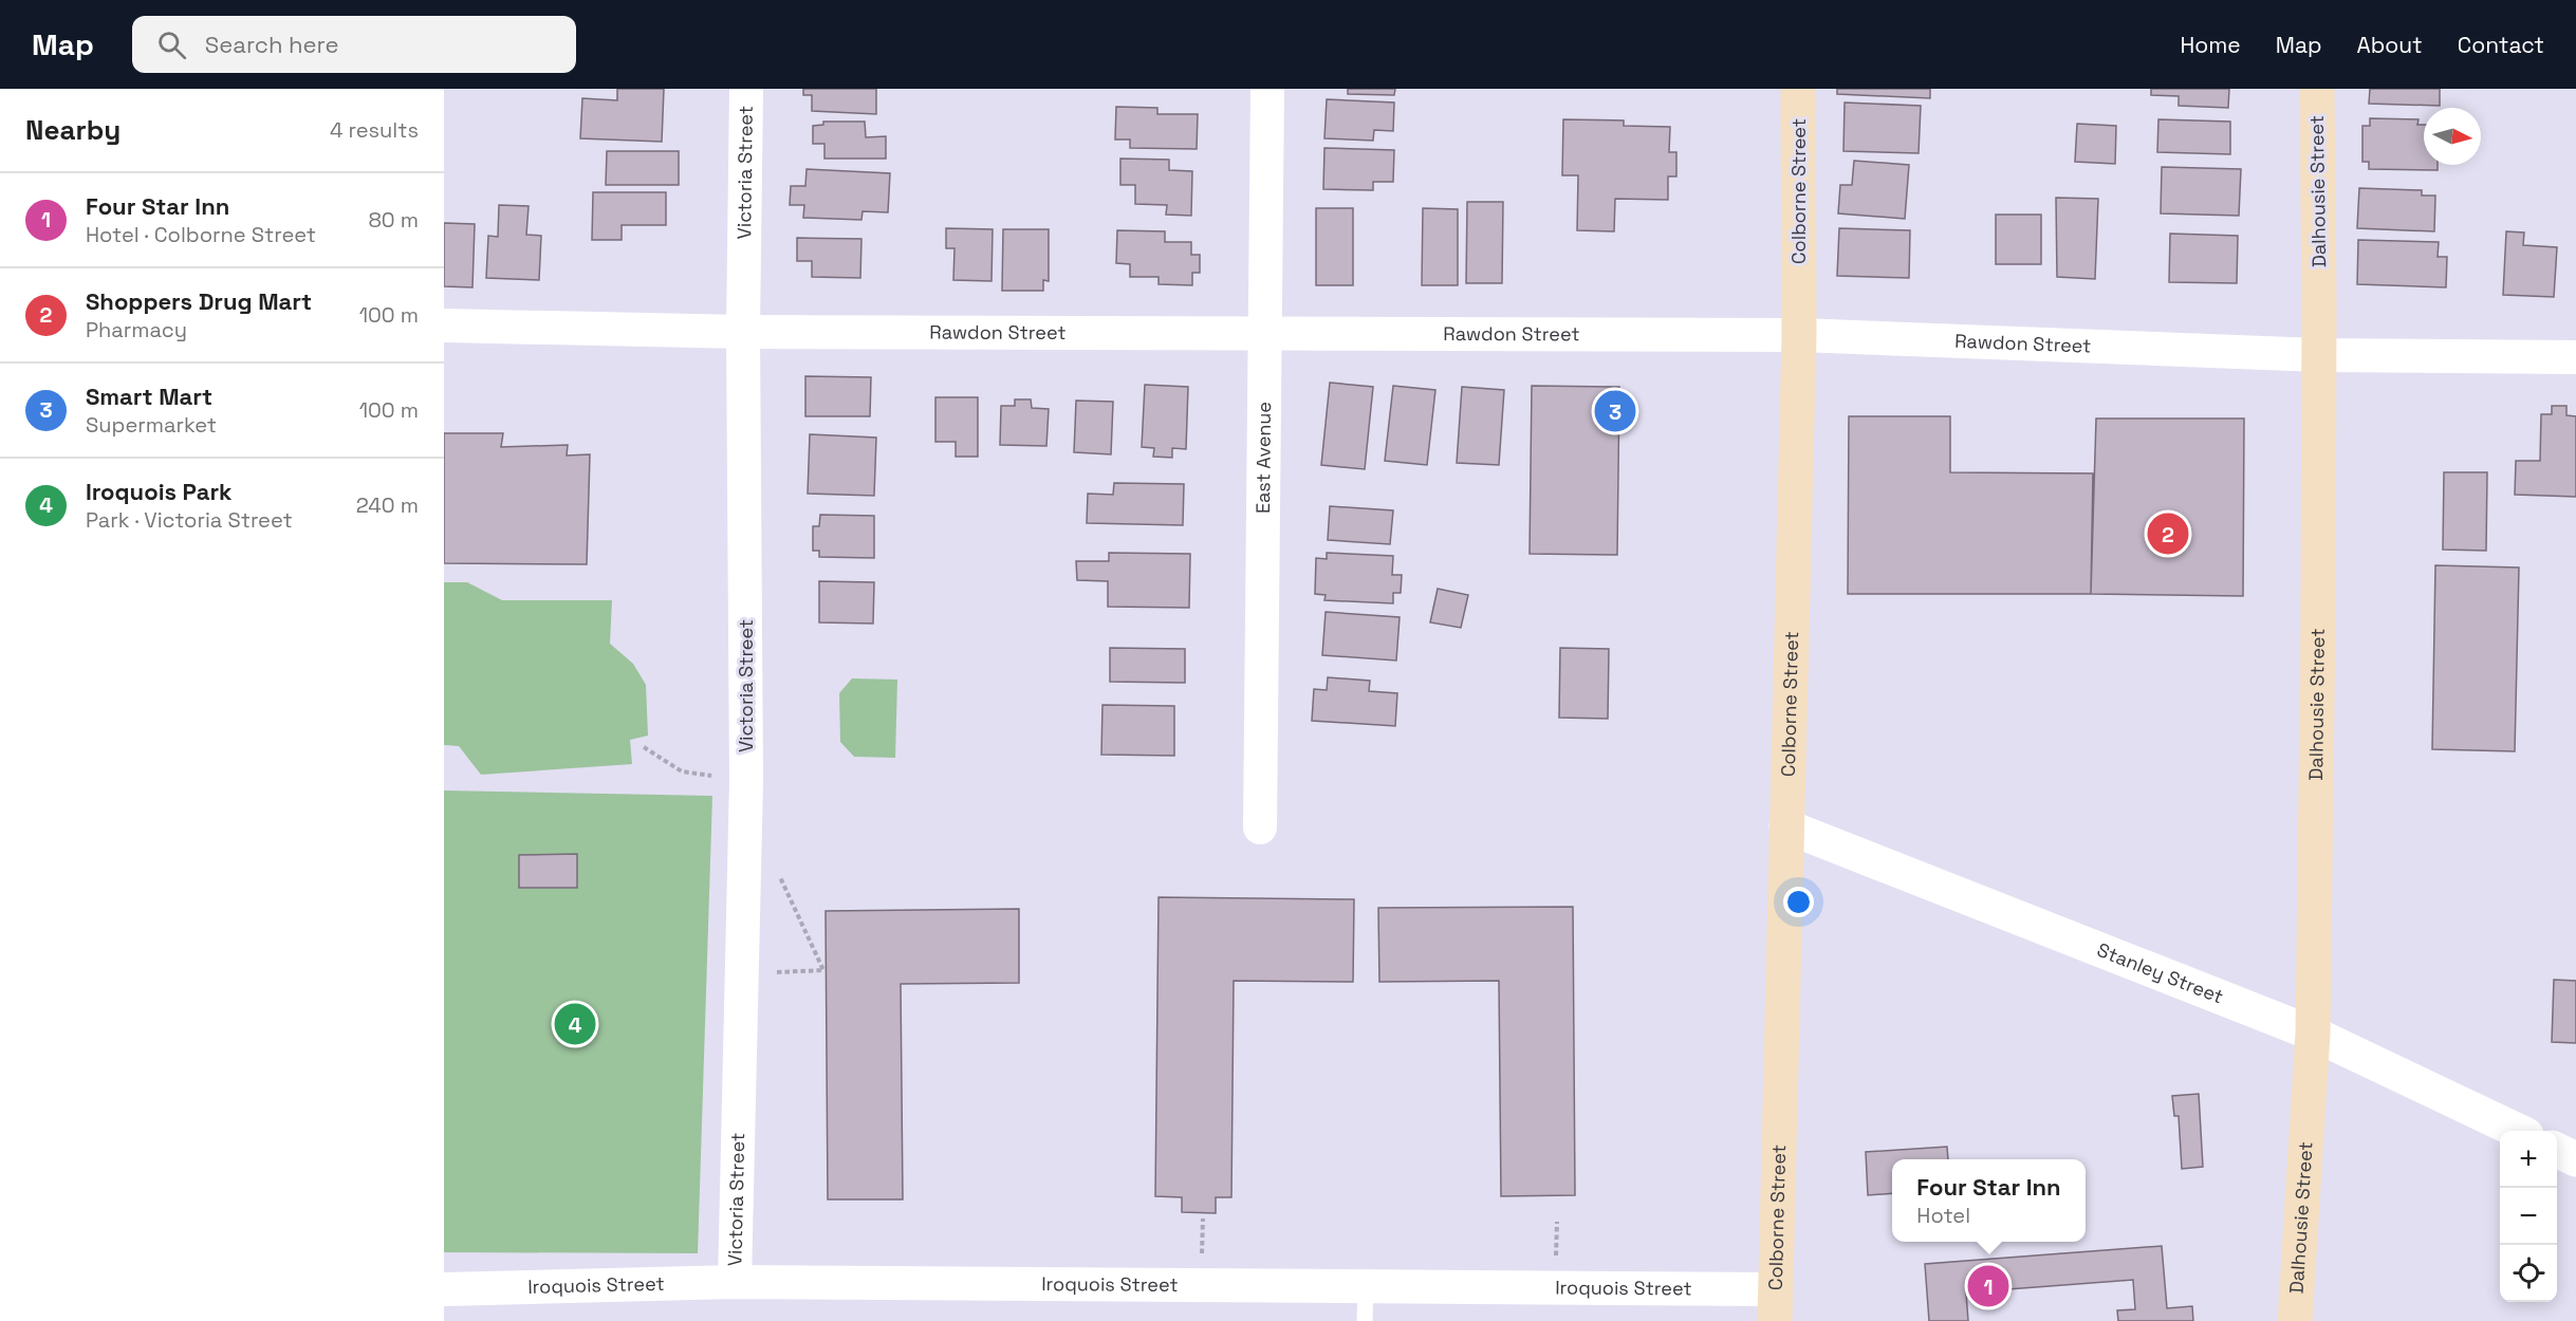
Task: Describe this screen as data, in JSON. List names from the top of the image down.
{
  "streets": {
    "main road": ["Colborne Street", "Dalhousie Street"],
    "street": [
      "Victoria Street",
      "Rawdon Street",
      "East Avenue",
      "Stanley Street",
      "Iroquois Street"
    ]
  },
  "crossings": [
    ["Victoria Street", "Rawdon Street"],
    ["Victoria Street", "Iroquois Street"],
    ["Colborne Street", "Rawdon Street"],
    ["Colborne Street", "Stanley Street"],
    ["Colborne Street", "Iroquois Street"],
    ["Dalhousie Street", "Rawdon Street"],
    ["Dalhousie Street", "Stanley Street"],
    ["Rawdon Street", "East Avenue"]
  ],
  "north": "right",
  "page": {
    "header": "Map",
    "search": "Search here",
    "nav": [
      "Home",
      "Map",
      "About",
      "Contact"
    ],
    "heading": ["Nearby", "4 results"],
    "list": [
      {
        "mark": "1",
        "name": "Four Star Inn",
        "note": "Hotel · Colborne Street",
        "value": "80 m"
      },
      {
        "mark": "2",
        "name": "Shoppers Drug Mart",
        "note": "Pharmacy",
        "value": "100 m"
      },
      {
        "mark": "3",
        "name": "Smart Mart",
        "note": "Supermarket",
        "value": "100 m"
      },
      {
        "mark": "4",
        "name": "Iroquois Park",
        "note": "Park · Victoria Street",
        "value": "240 m"
      }
    ],
    "pins": [
      "3",
      "2",
      "4",
      "1"
    ],
    "map_buttons": ["+", "−"],
    "popup": ["Four Star Inn", "Hotel"]
  }
}
